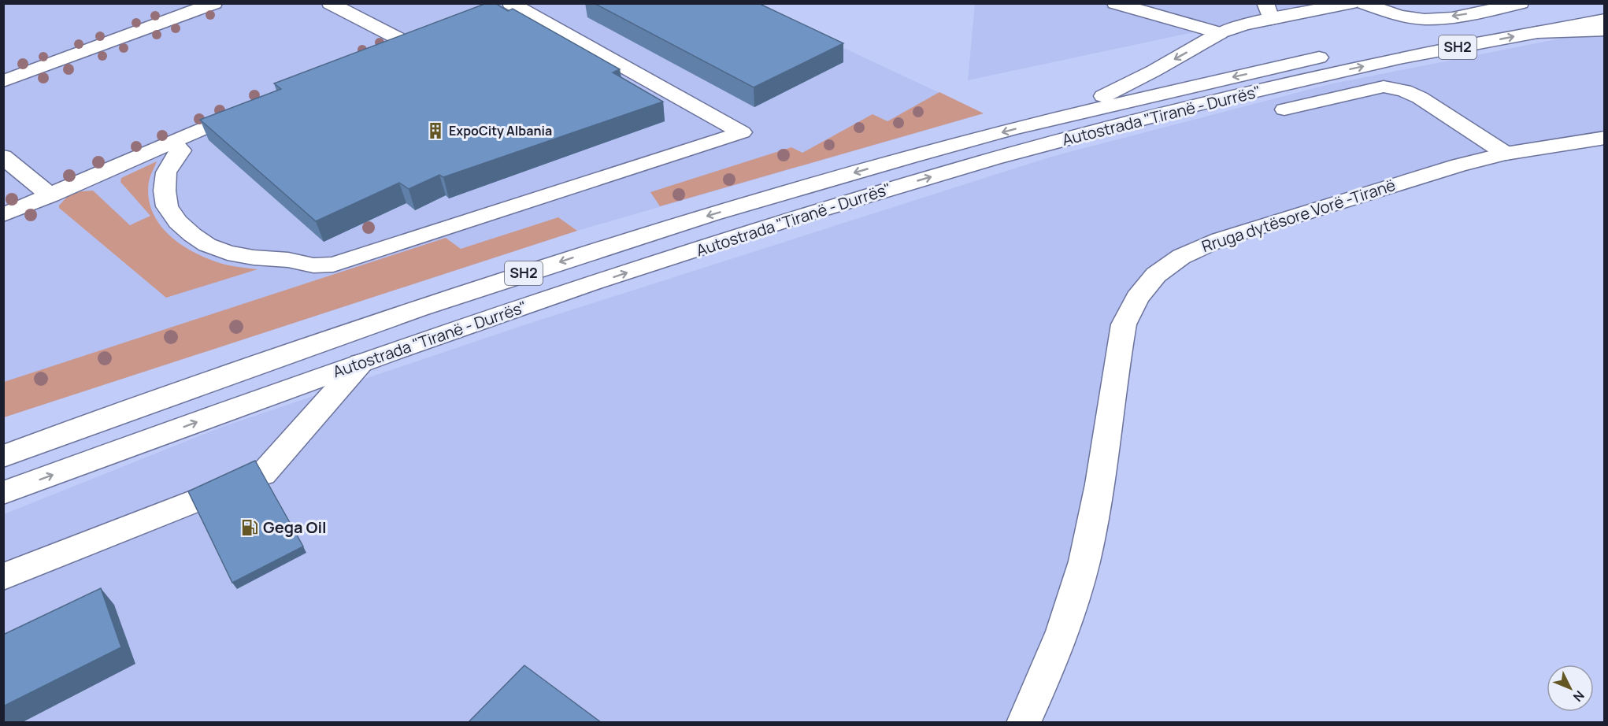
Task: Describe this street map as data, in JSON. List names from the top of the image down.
{
  "streets": {
    "main road": ["SH2", "Autostrada \"Tiranë - Durrës\"", "Rruga dytësore Vorë -Tiranë"]
  },
  "places": {
    "building": ["ExpoCity Albania"],
    "fuel station": ["Gega Oil"]
  },
  "north": "bottom right"
}
